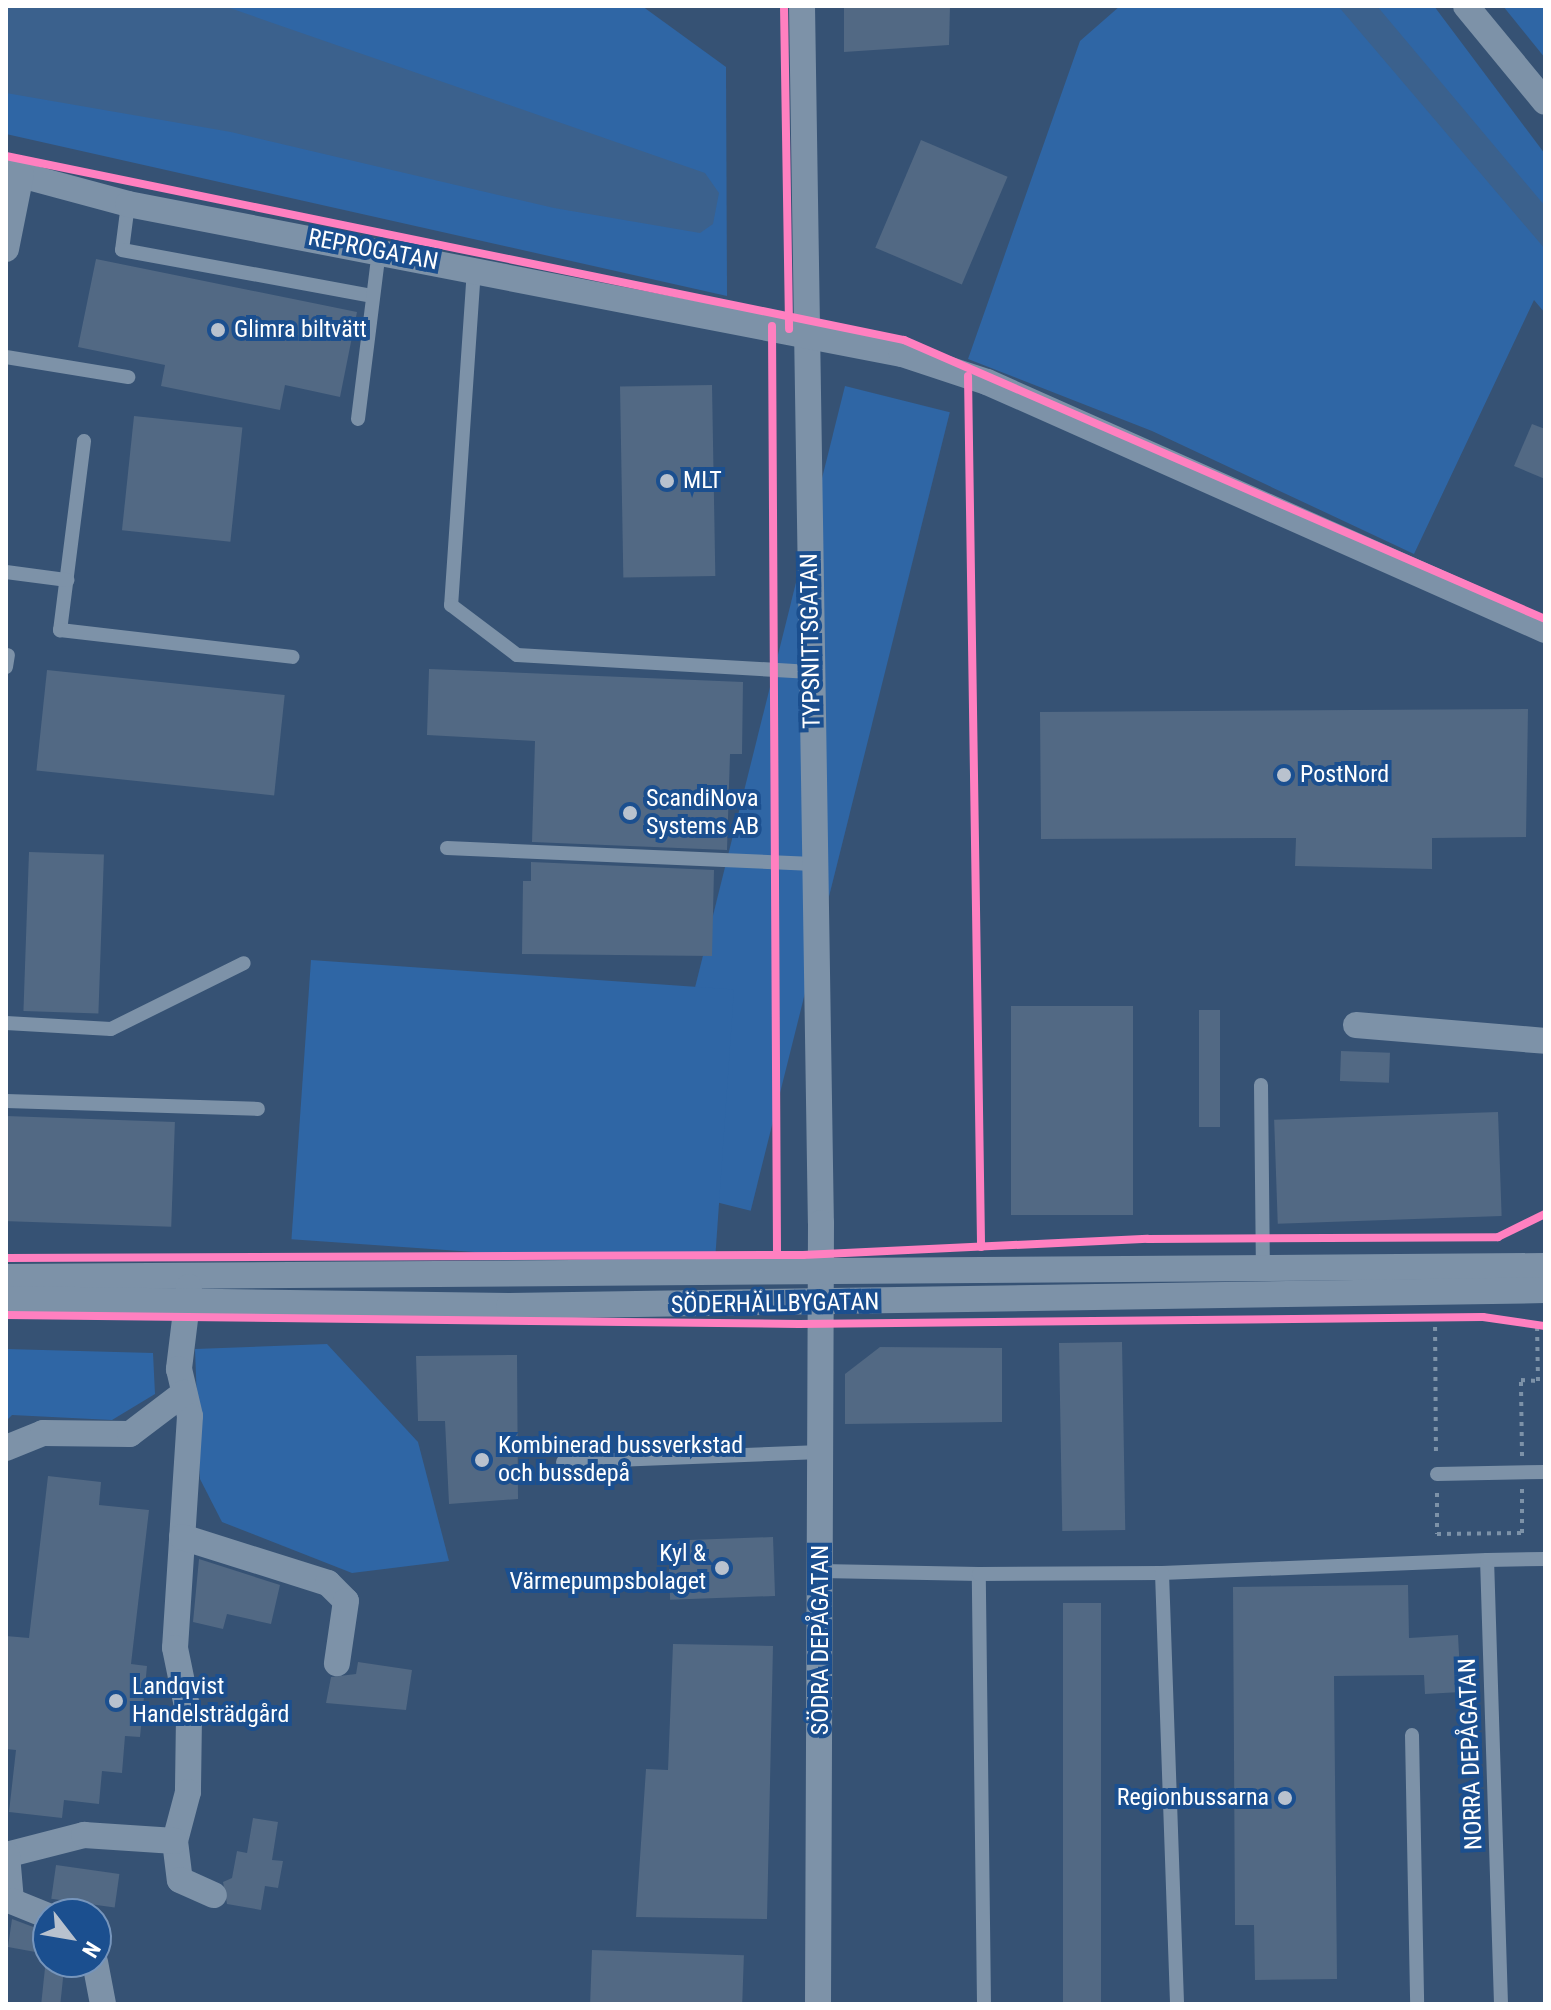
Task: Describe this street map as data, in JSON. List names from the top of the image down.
{
  "streets": {
    "street": [
      "REPROGATAN",
      "TYPSNITTSGATAN",
      "SÖDERHÄLLBYGATAN",
      "SÖDRA DEPÅGATAN"
    ],
    "lane": ["NORRA DEPÅGATAN"]
  },
  "crossings": [
    ["REPROGATAN", "TYPSNITTSGATAN"],
    ["TYPSNITTSGATAN", "SÖDERHÄLLBYGATAN"],
    ["TYPSNITTSGATAN", "SÖDRA DEPÅGATAN"],
    ["SÖDERHÄLLBYGATAN", "SÖDRA DEPÅGATAN"]
  ],
  "places": [
    "Glimra biltvätt",
    "MLT",
    "PostNord",
    "ScandiNova Systems AB",
    "Kombinerad bussverkstad och bussdepå",
    "Kyl & Värmepumpsbolaget",
    "Landqvist Handelsträdgård",
    "Regionbussarna"
  ],
  "north": "bottom right"
}
